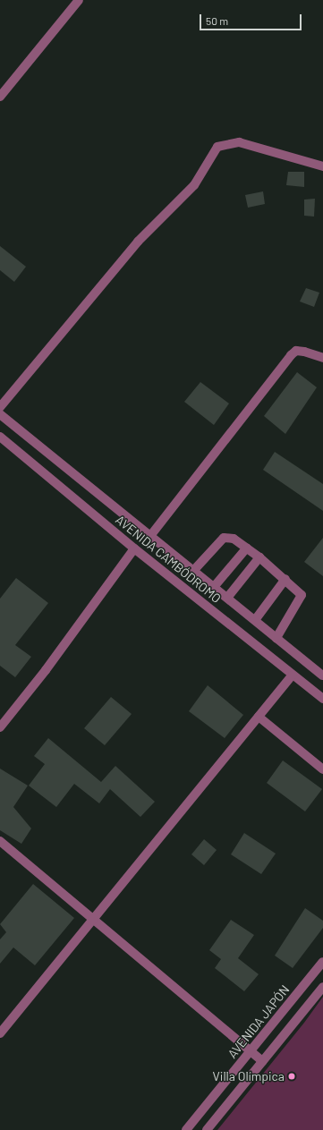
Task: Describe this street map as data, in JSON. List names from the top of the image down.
{
  "streets": {
    "street": ["AVENIDA CAMBÓDROMO", "AVENIDA JAPÓN"]
  },
  "places": ["Villa Olímpica"],
  "scale_bar": "50 m"
}
